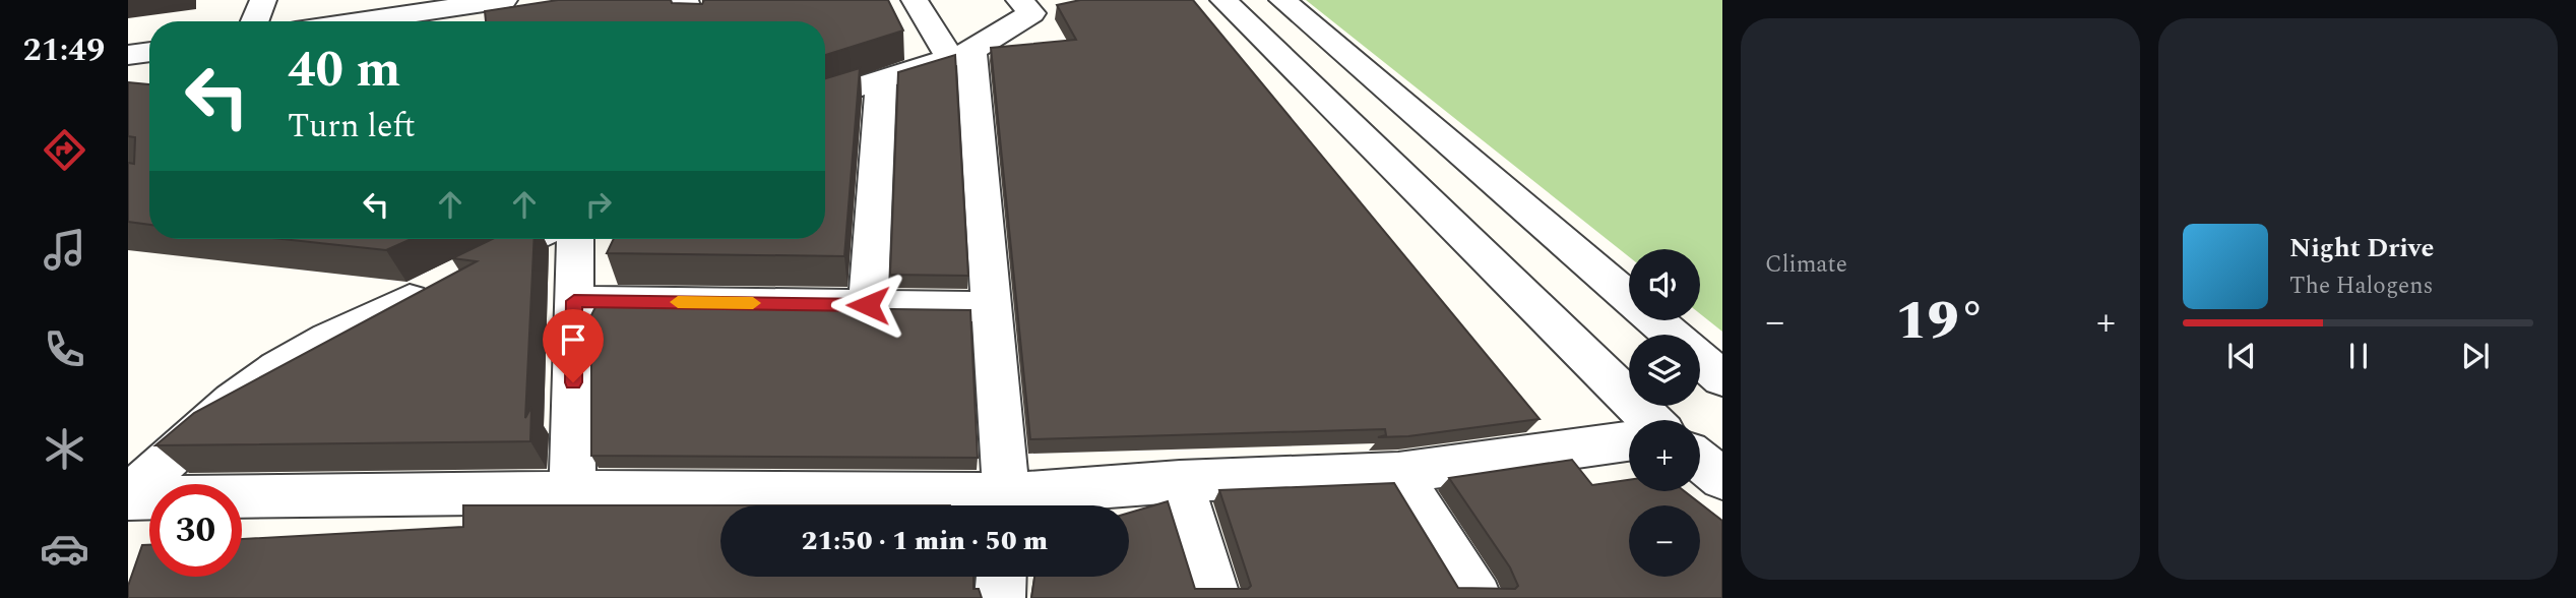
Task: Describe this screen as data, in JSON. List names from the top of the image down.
{
  "page": {
    "tabs": "21:49",
    "tile": "Climate",
    "turn": ["40 m", "Turn left"],
    "song": ["Night Drive", "The Halogens"],
    "map_buttons": ["+", "−"],
    "heat": ["−", "19°", "+"],
    "limit": "30",
    "trip": "21:50 · 1 min · 50 m"
  }
}
